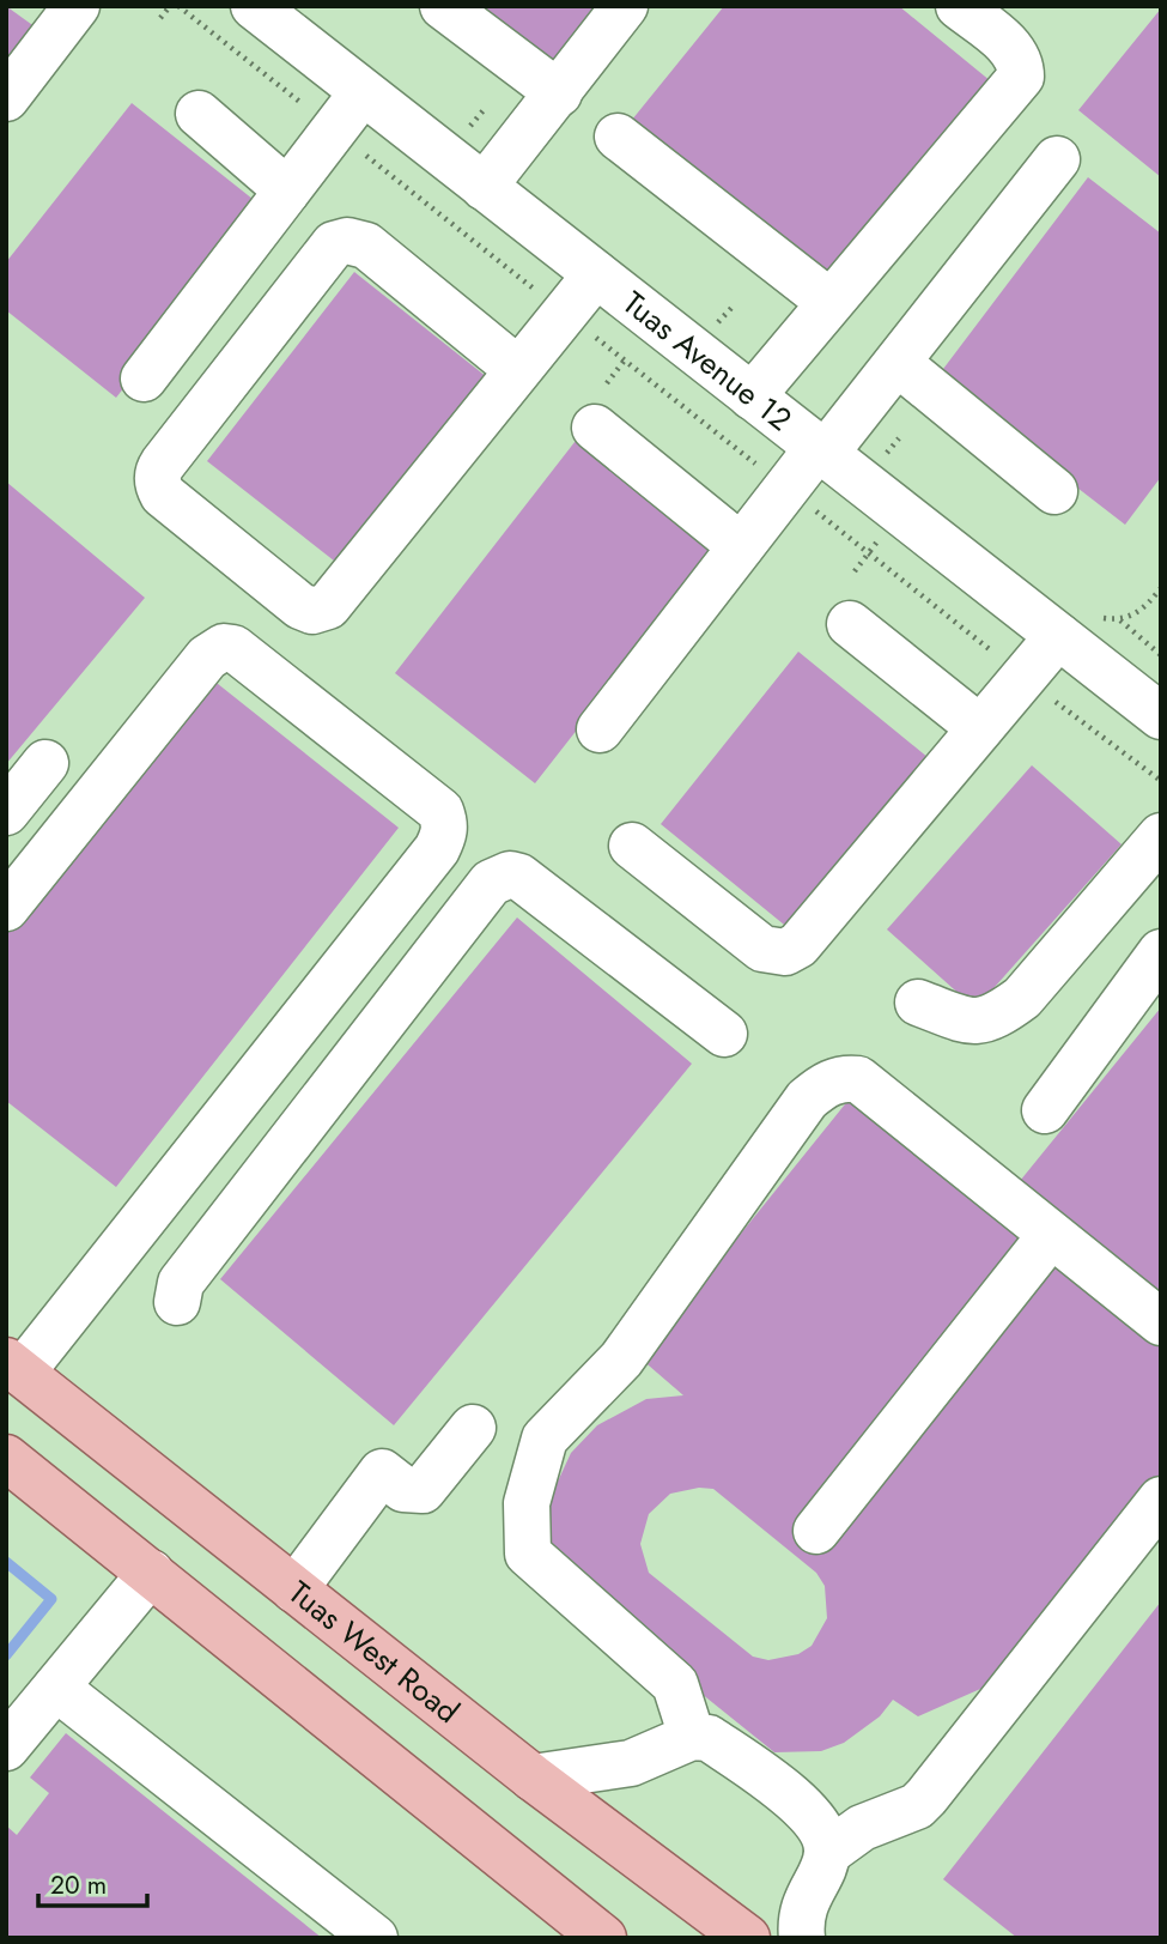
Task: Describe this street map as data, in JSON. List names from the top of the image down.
{
  "streets": {
    "main road": ["Tuas West Road"],
    "street": ["Tuas Avenue 12"]
  },
  "scale_bar": "20 m"
}
